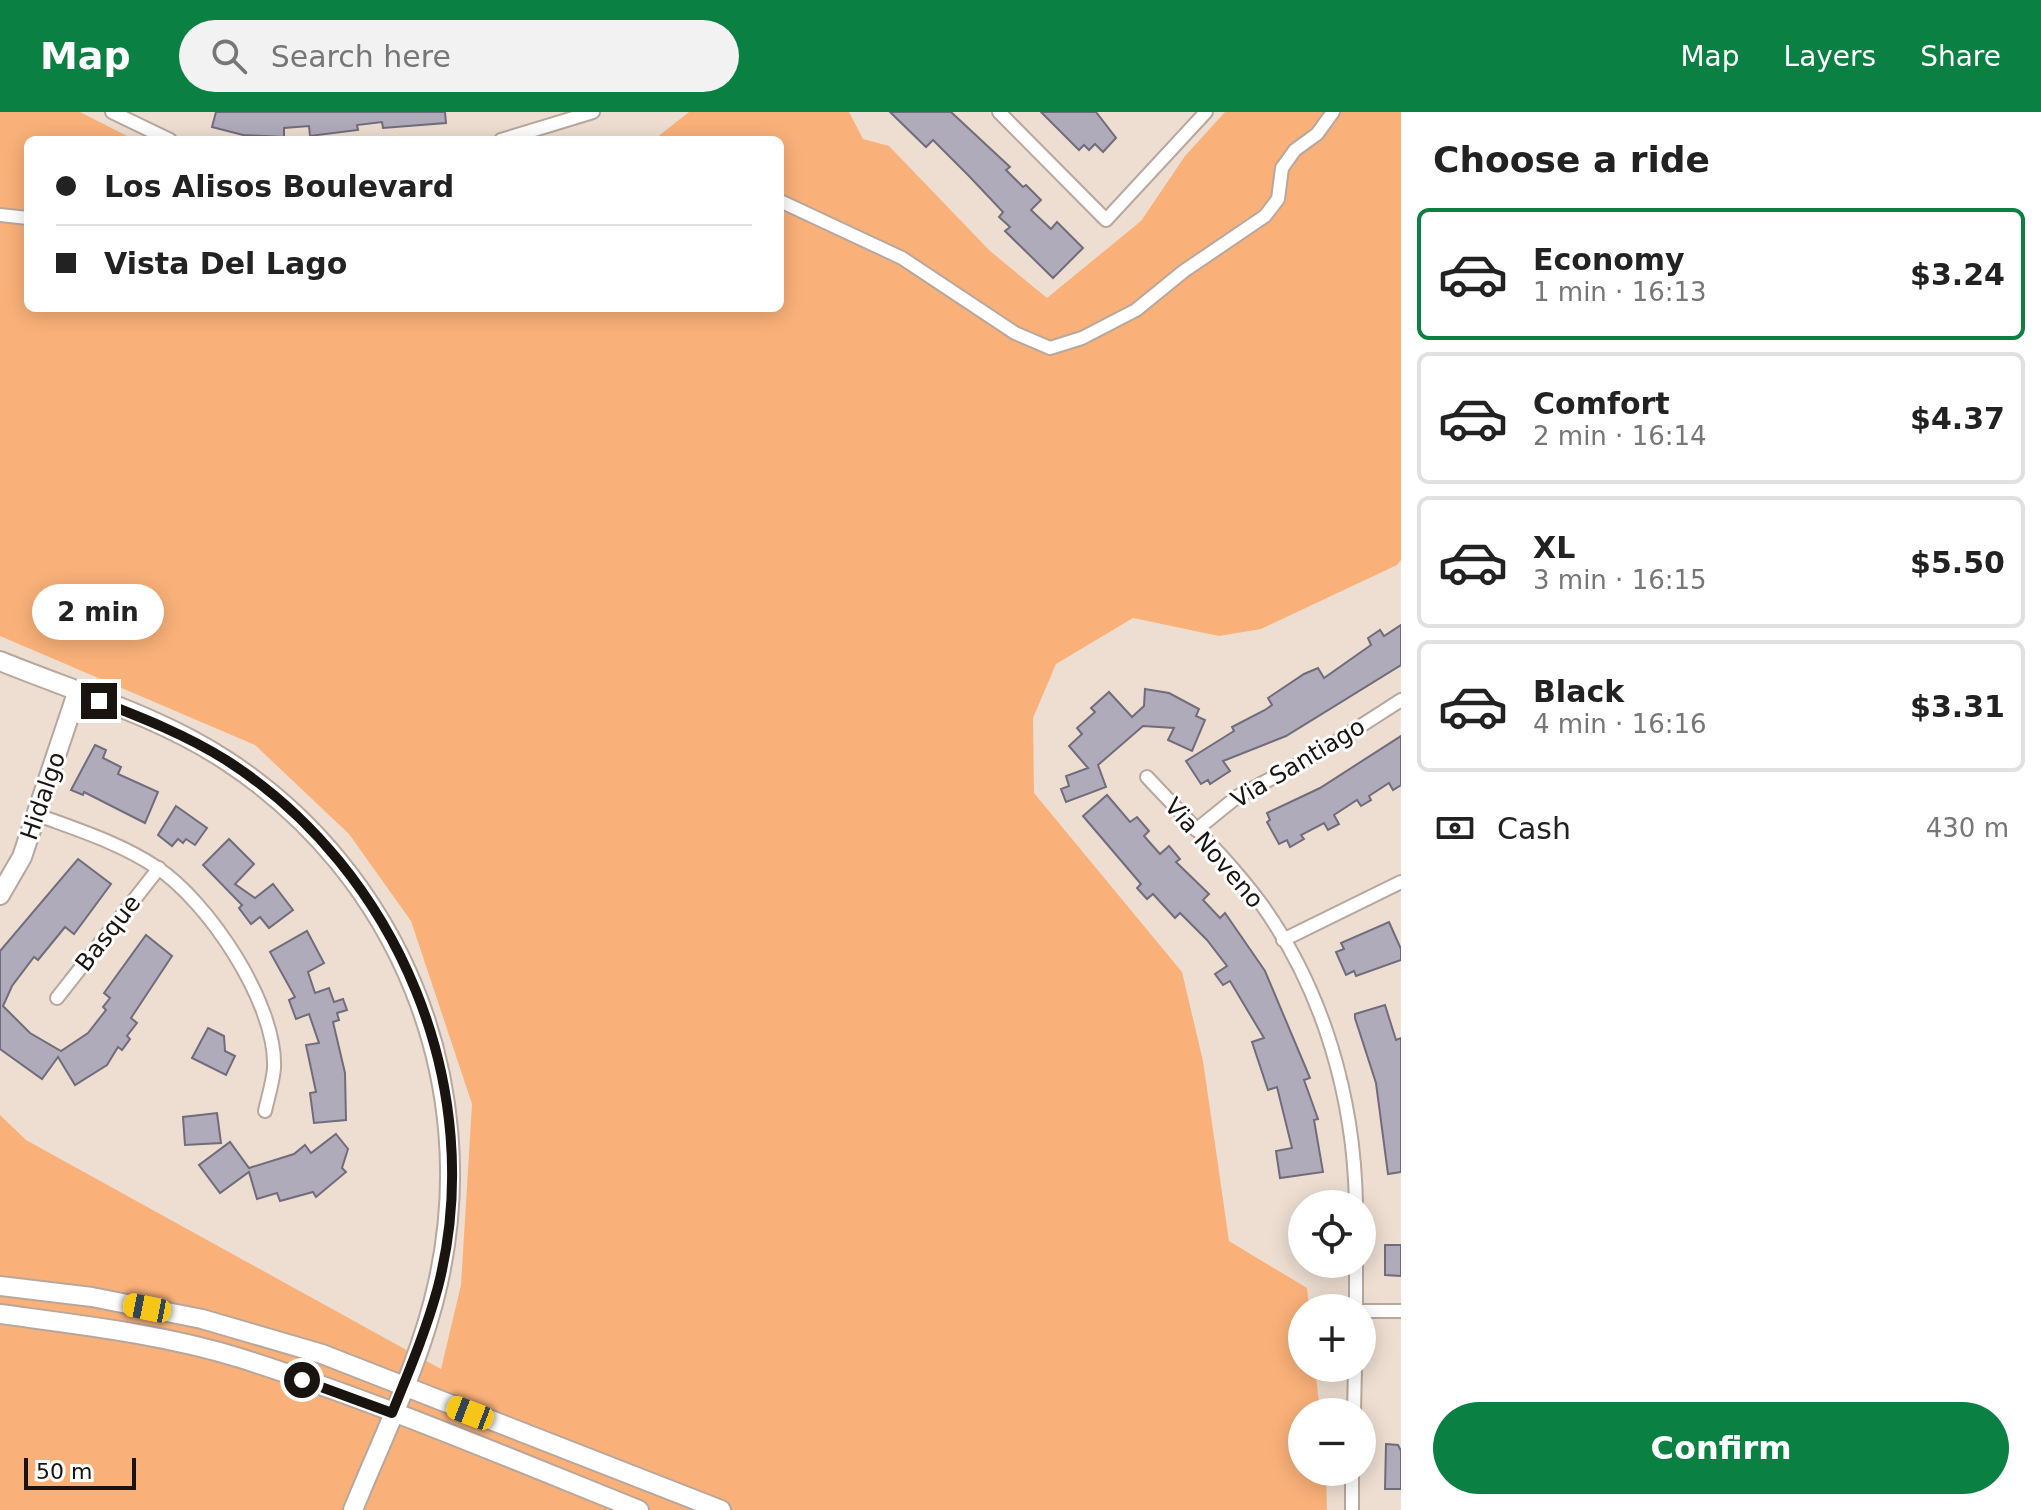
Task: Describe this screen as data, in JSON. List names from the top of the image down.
{
  "streets": {
    "main road": ["Hidalgo"],
    "street": ["Via Santiago", "Via Noveno", "Basque"]
  },
  "crossings": [
    ["Via Santiago", "Via Noveno"]
  ],
  "scale_bar": "50 m",
  "page": {
    "header": "Map",
    "search": "Search here",
    "nav": ["Map", "Layers", "Share"],
    "heading": "Choose a ride",
    "banner": ["Los Alisos Boulevard", "Vista Del Lago"],
    "list": [
      {
        "name": "Economy",
        "note": "1 min · 16:13",
        "value": "$3.24"
      },
      {
        "name": "Comfort",
        "note": "2 min · 16:14",
        "value": "$4.37"
      },
      {
        "name": "XL",
        "note": "3 min · 16:15",
        "value": "$5.50"
      },
      {
        "name": "Black",
        "note": "4 min · 16:16",
        "value": "$3.31"
      }
    ],
    "bubble": "2 min",
    "pay": ["Cash", "430 m"],
    "map_buttons": ["+", "−"],
    "buttons": "Confirm",
    "scale": "50 m"
  }
}
